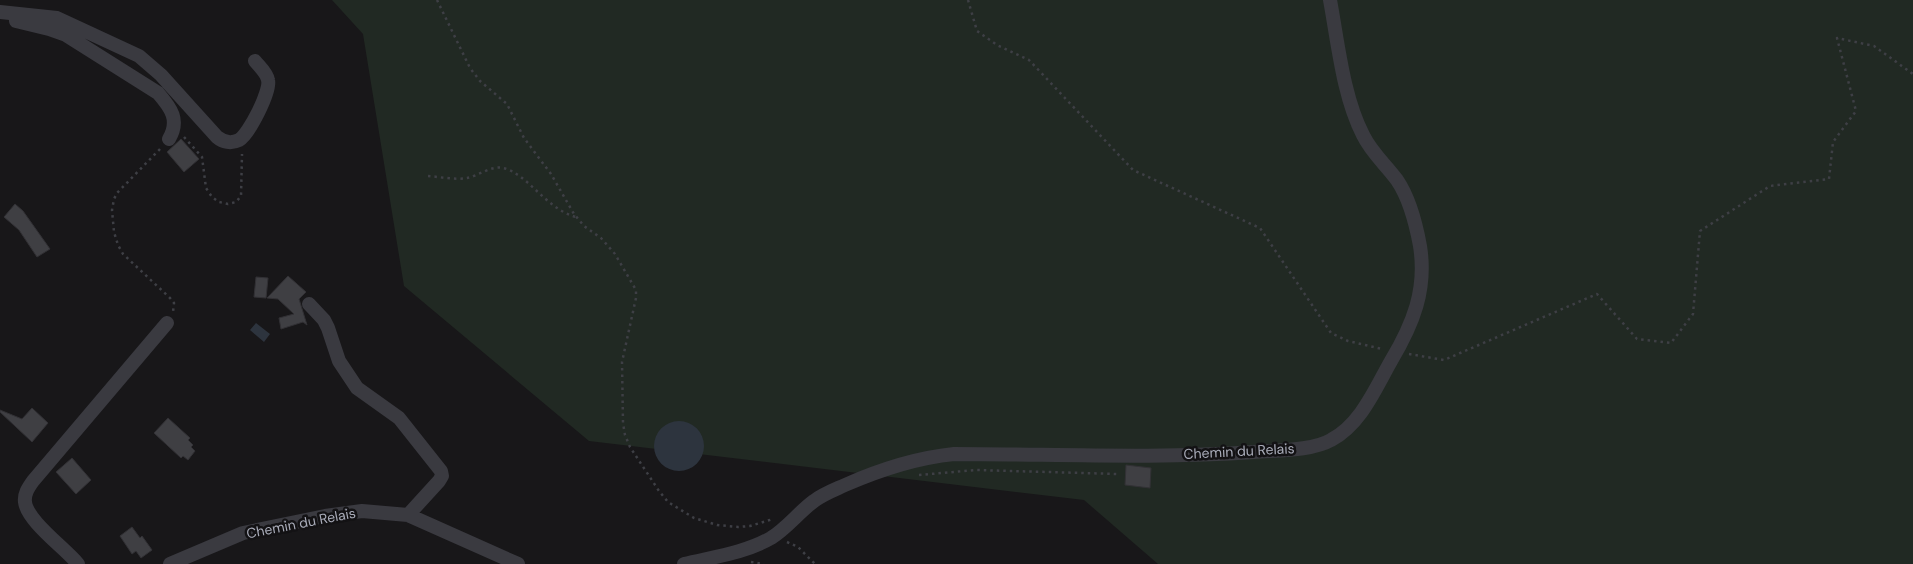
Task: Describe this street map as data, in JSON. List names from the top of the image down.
{
  "streets": {
    "street": ["Chemin du Relais"]
  }
}
